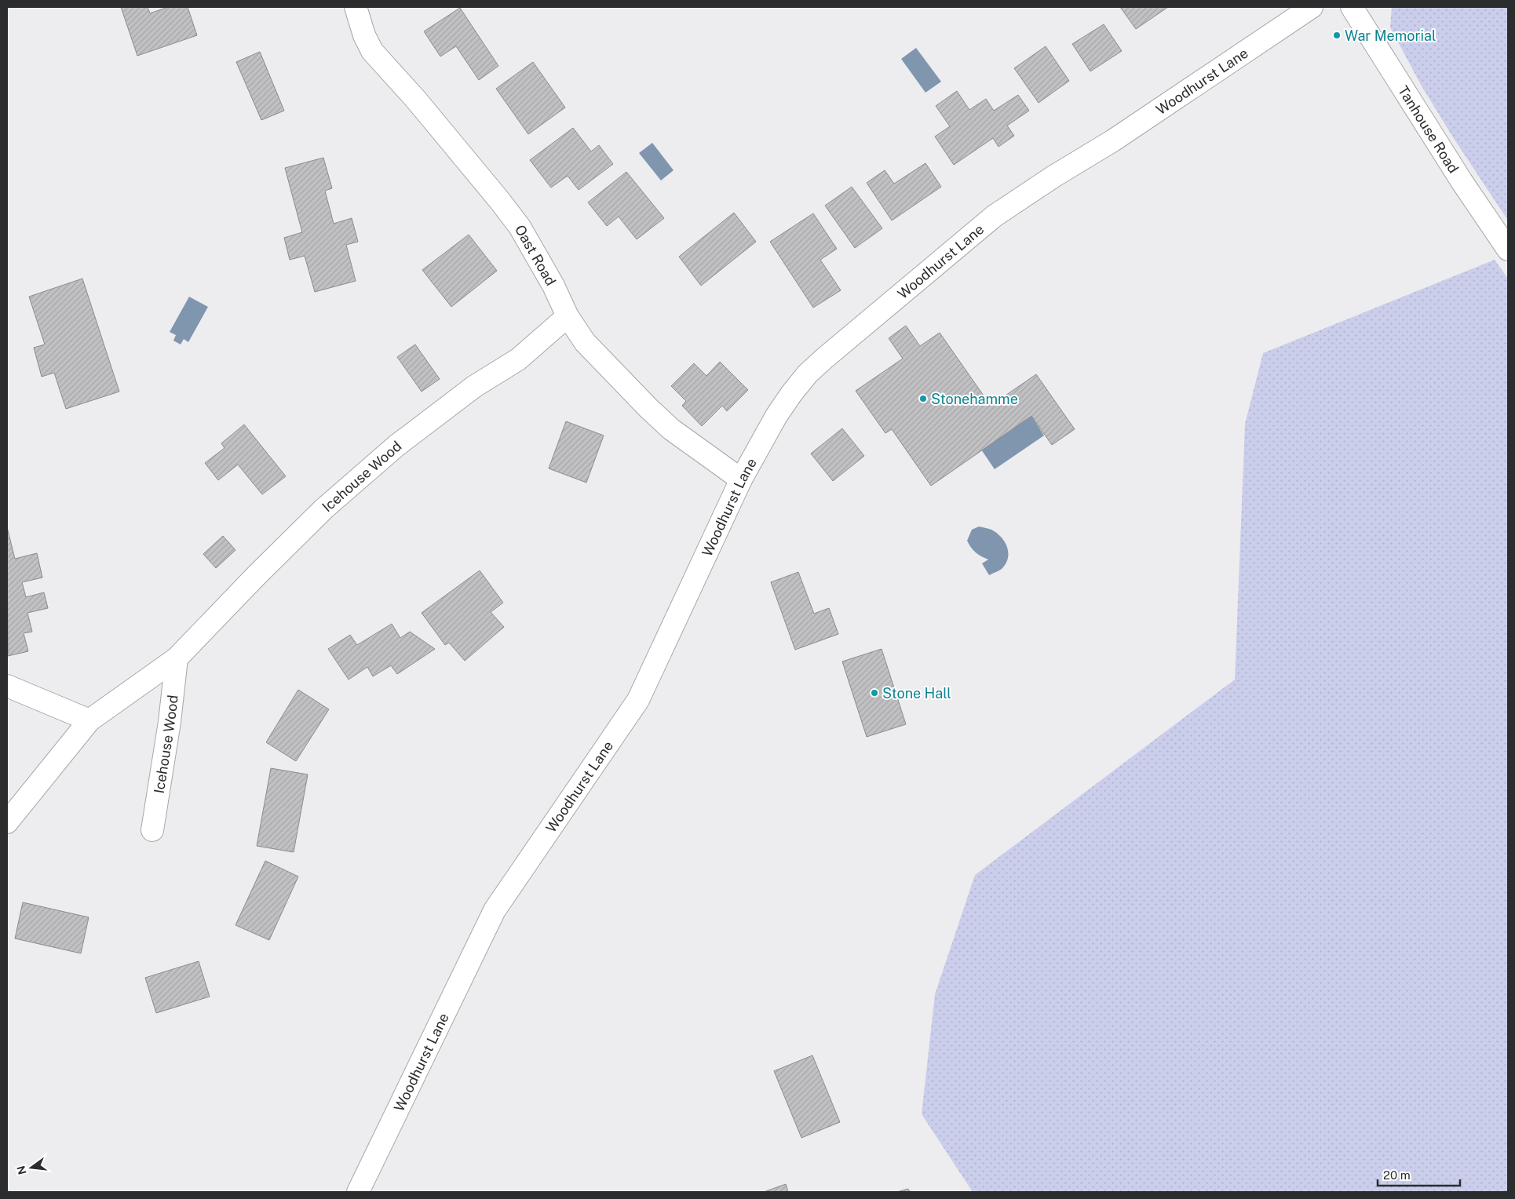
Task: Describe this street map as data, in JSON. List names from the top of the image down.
{
  "streets": {
    "street": [
      "Woodhurst Lane",
      "Tanhouse Road",
      "Oast Road",
      "Icehouse Wood"
    ]
  },
  "crossings": [
    ["Woodhurst Lane", "Oast Road"],
    ["Oast Road", "Icehouse Wood"]
  ],
  "places": ["War Memorial", "Stonehamme", "Stone Hall"],
  "scale_bar": "20 m",
  "north": "left"
}
